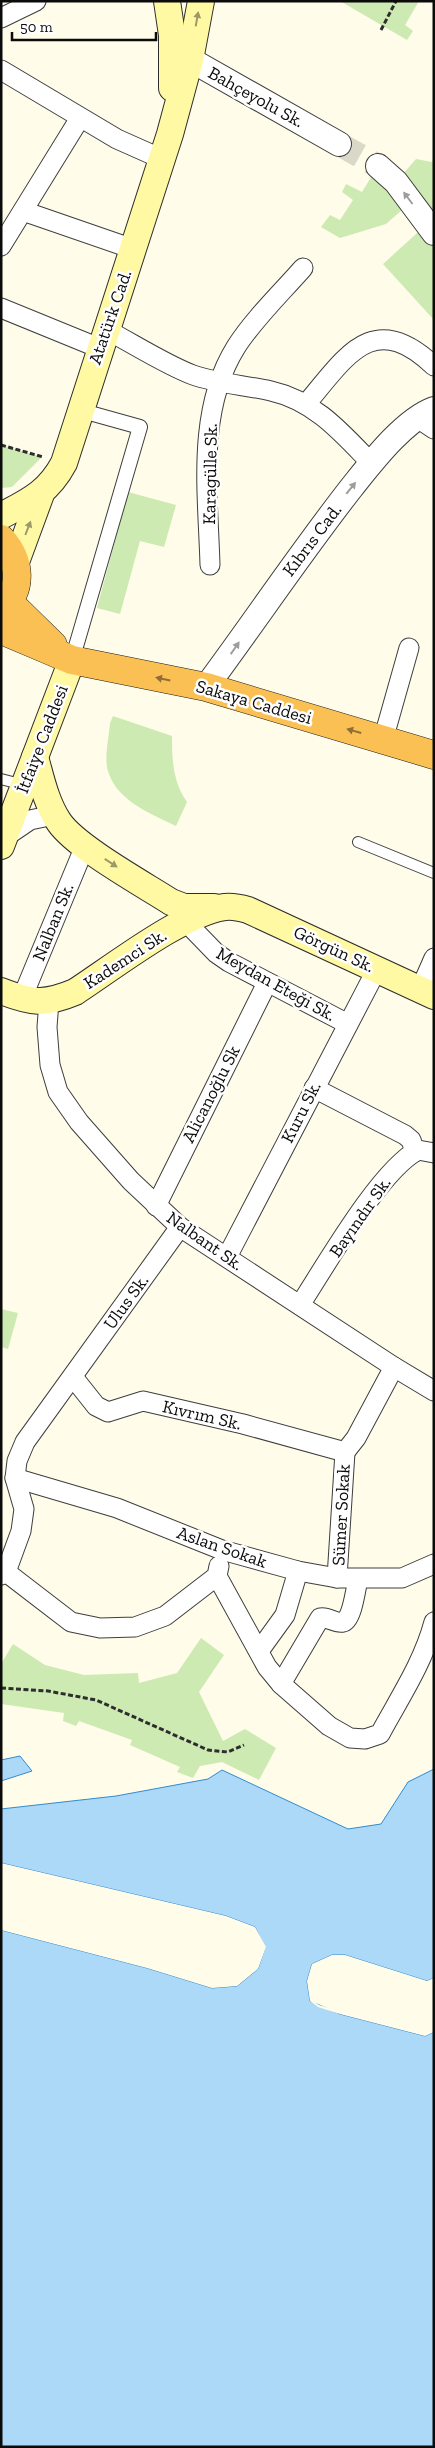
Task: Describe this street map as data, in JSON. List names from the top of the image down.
{
  "streets": {
    "highway": ["Sakaya Caddesi"],
    "main road": [
      "Atatürk Cad.",
      "İtfaiye Caddesi",
      "Görgün Sk.",
      "Kademci Sk."
    ],
    "street": [
      "Bahçeyolu Sk.",
      "Karagülle Sk.",
      "Kıbrıs Cad.",
      "Nalban Sk.",
      "Meydan Eteği Sk.",
      "Alicanoğlu Sk",
      "Kuru Sk.",
      "Bayındır Sk.",
      "Nalbant Sk.",
      "Ulus Sk.",
      "Kıvrım Sk.",
      "Sümer Sokak",
      "Aslan Sokak"
    ]
  },
  "crossings": [
    ["Bahçeyolu Sk.", "Atatürk Cad."],
    ["Kıbrıs Cad.", "Sakaya Caddesi"],
    ["Sakaya Caddesi", "İtfaiye Caddesi"],
    ["Nalban Sk.", "Kademci Sk."],
    ["Görgün Sk.", "Kademci Sk."],
    ["Görgün Sk.", "Kuru Sk."],
    ["Kademci Sk.", "Meydan Eteği Sk."],
    ["Kademci Sk.", "Nalbant Sk."],
    ["Meydan Eteği Sk.", "Alicanoğlu Sk"],
    ["Meydan Eteği Sk.", "Kuru Sk."],
    ["Alicanoğlu Sk", "Nalbant Sk."],
    ["Kuru Sk.", "Nalbant Sk."],
    ["Bayındır Sk.", "Nalbant Sk."],
    ["Nalbant Sk.", "Ulus Sk."],
    ["Ulus Sk.", "Kıvrım Sk."],
    ["Ulus Sk.", "Aslan Sokak"],
    ["Kıvrım Sk.", "Sümer Sokak"],
    ["Sümer Sokak", "Aslan Sokak"]
  ],
  "one_way": ["Sakaya Caddesi"],
  "scale_bar": "50 m"
}
